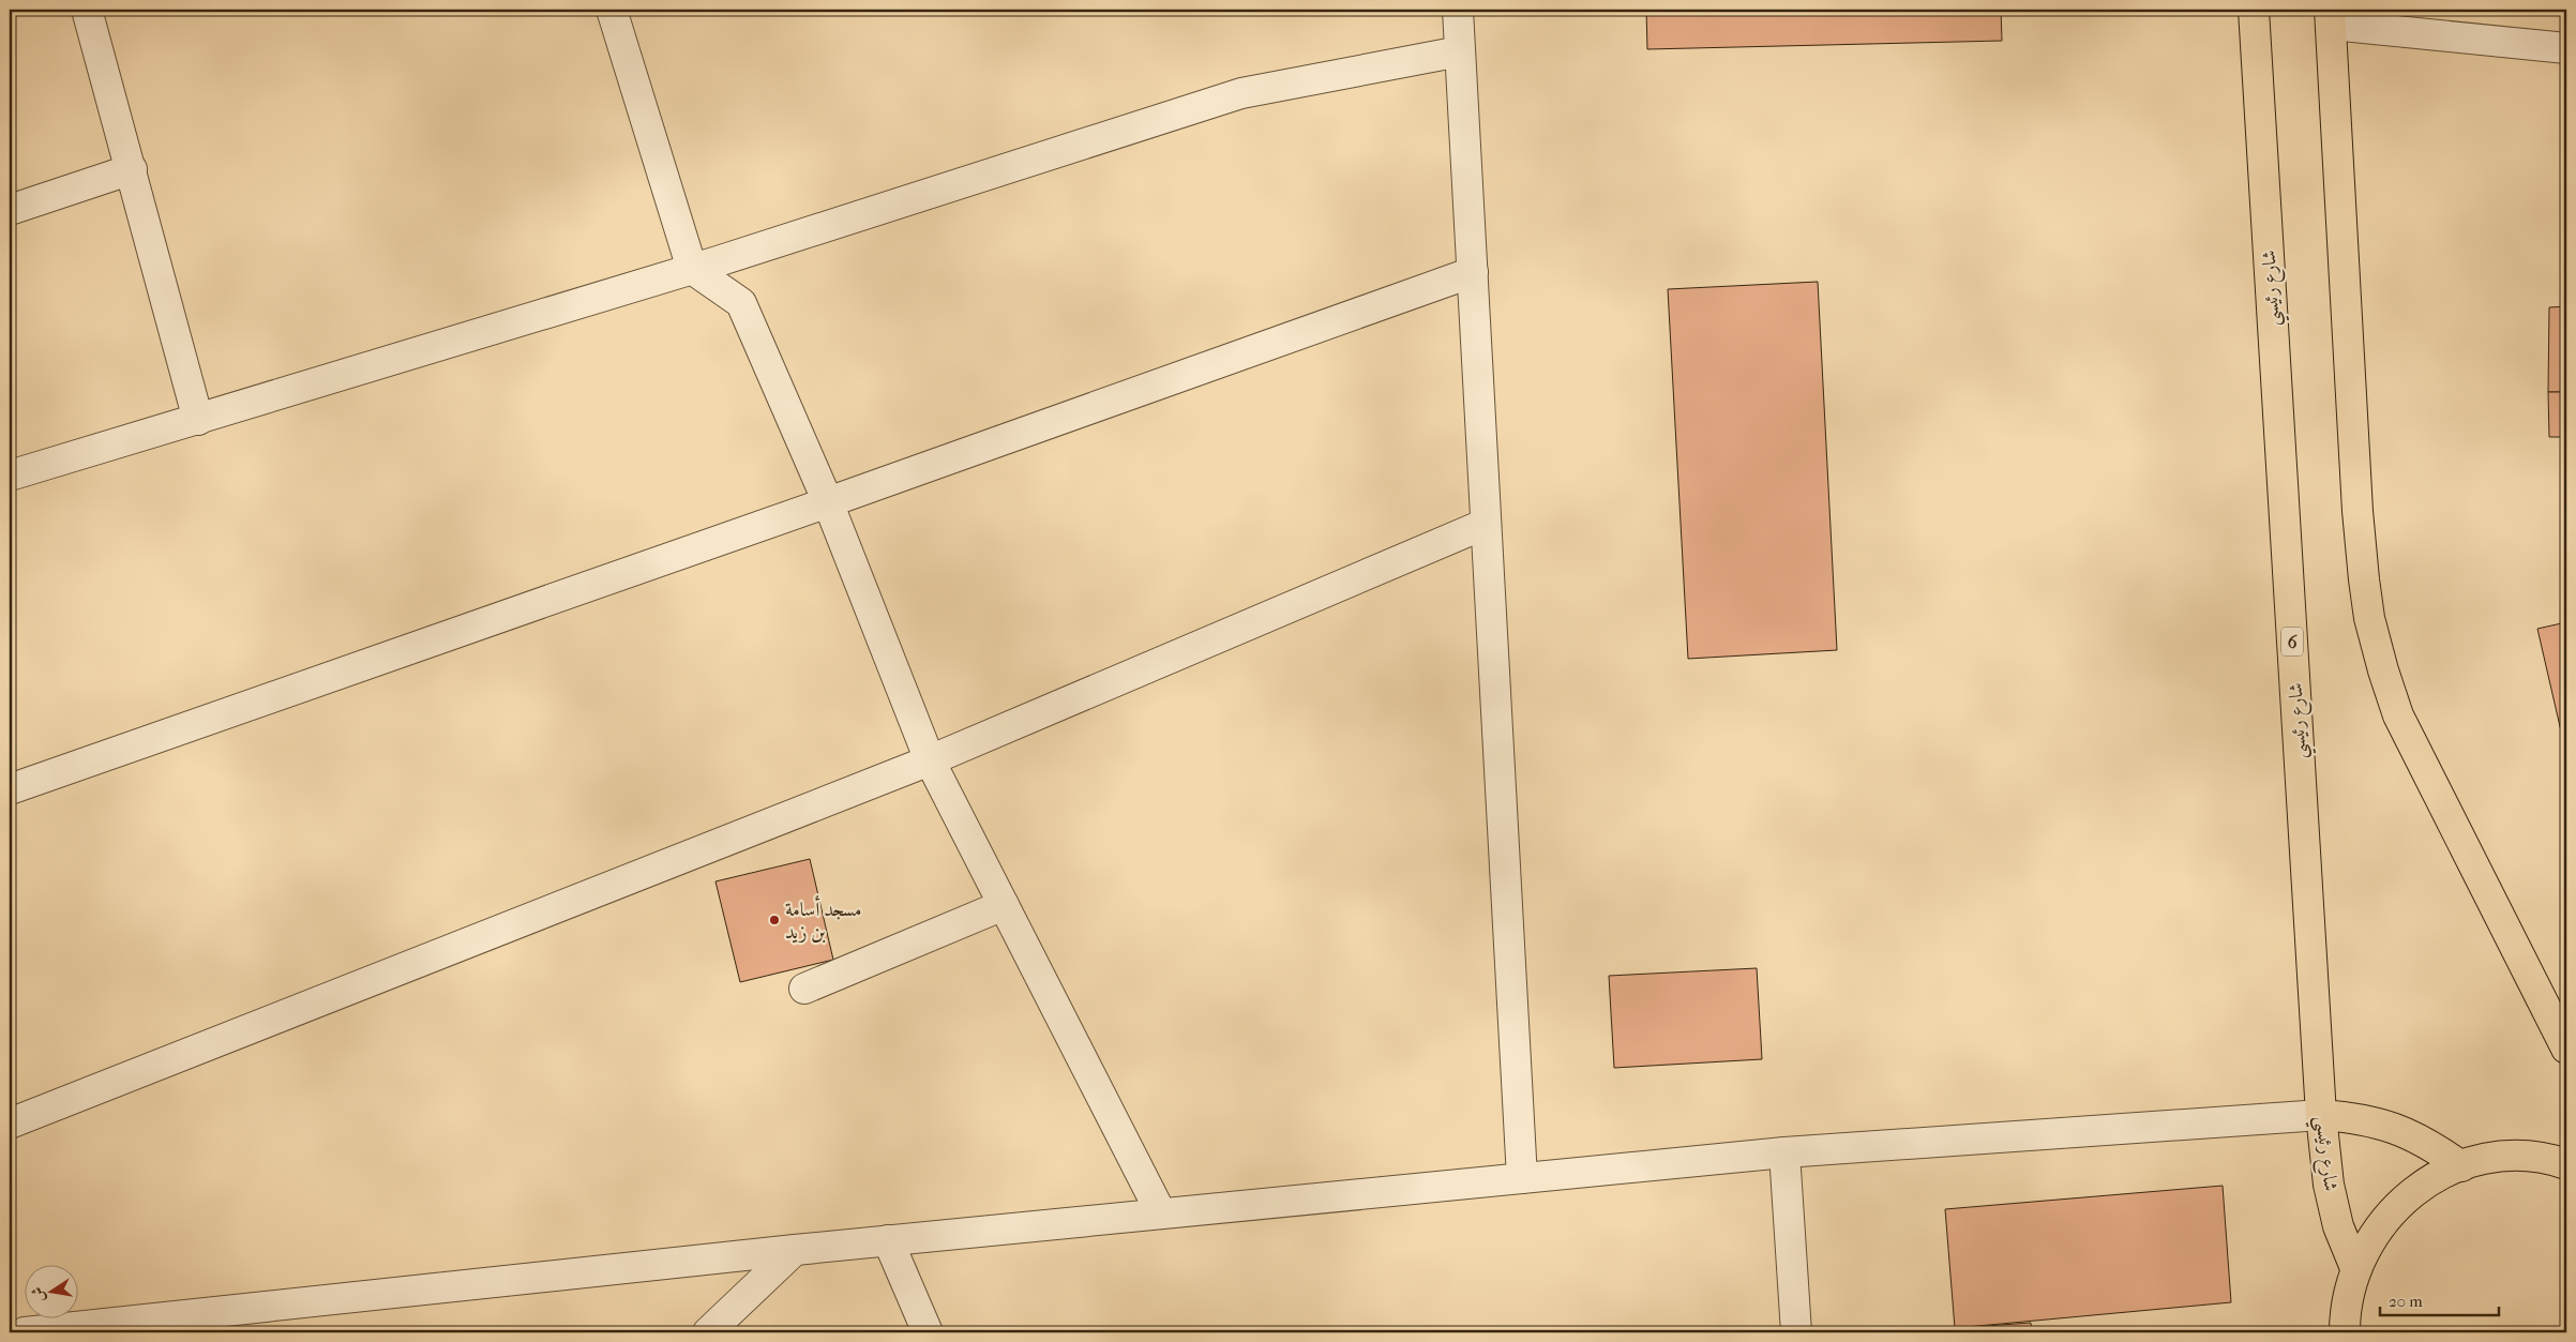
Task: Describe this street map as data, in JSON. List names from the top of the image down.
{
  "streets": {
    "highway": ["شارع رئيسي", "6"]
  },
  "places": ["مسجد أسامة بن زيد"],
  "scale_bar": "20 m",
  "north": "left"
}
